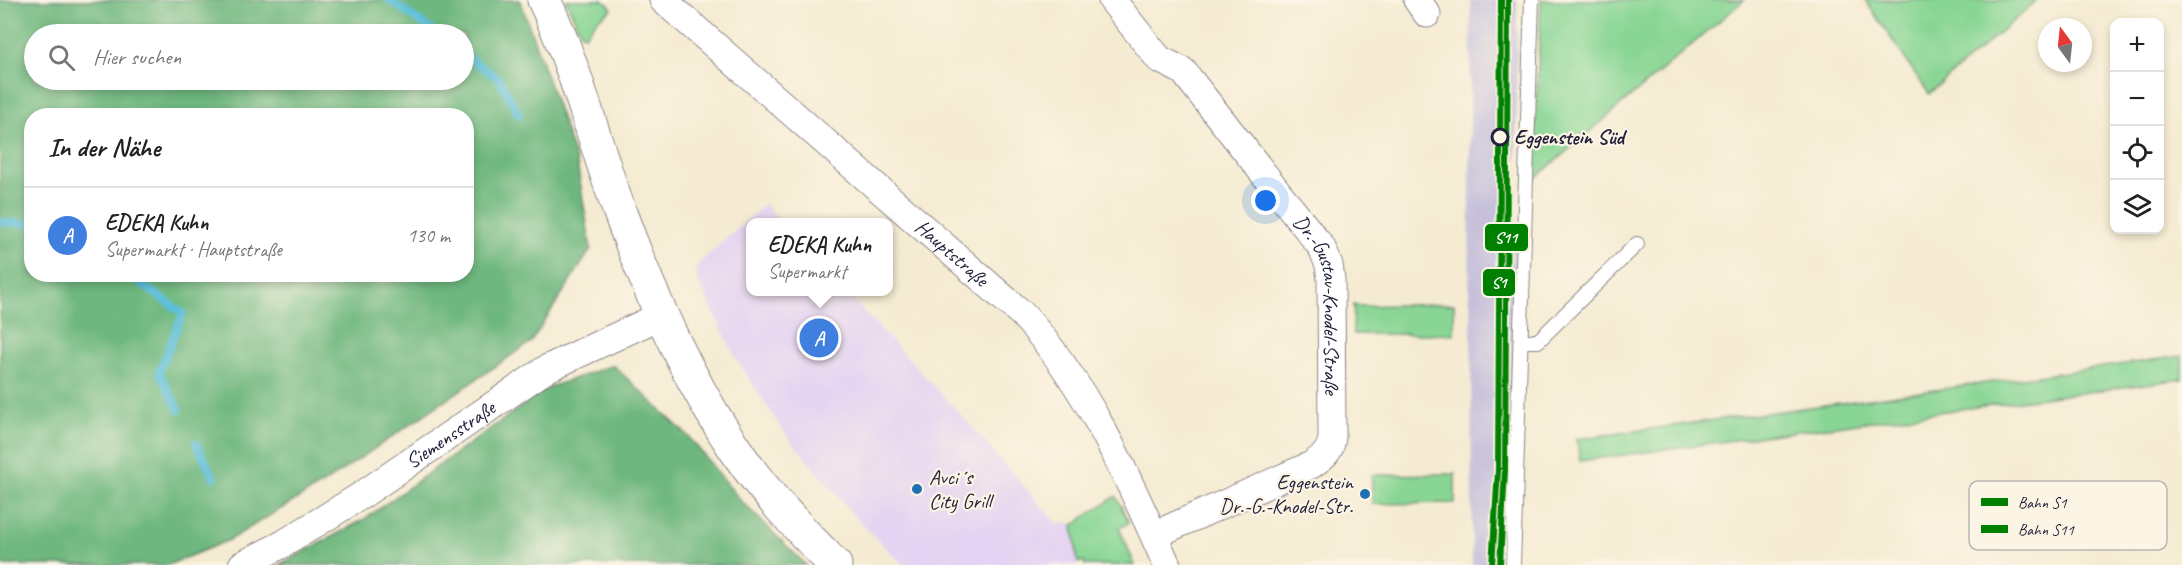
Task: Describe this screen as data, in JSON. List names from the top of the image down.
{
  "streets": {
    "street": ["Hauptstraße", "Dr.-Gustav-Knodel-Straße", "Siemensstraße"]
  },
  "crossings": [
    ["Hauptstraße", "Dr.-Gustav-Knodel-Straße"]
  ],
  "places": ["Eggenstein Süd", "Avci´s City Grill", "Eggenstein Dr.-G.-Knodel-Str."],
  "lines": ["rail line S1", "rail line S11"],
  "legend": ["Bahn S1", "Bahn S11"],
  "north": "top",
  "page": {
    "map_buttons": ["+", "−"],
    "search": "Hier suchen",
    "heading": "In der Nähe",
    "list": [
      {
        "mark": "A",
        "name": "EDEKA Kuhn",
        "note": "Supermarkt · Hauptstraße",
        "value": "130 m"
      }
    ],
    "popup": ["EDEKA Kuhn", "Supermarkt"],
    "pins": "A"
  }
}
